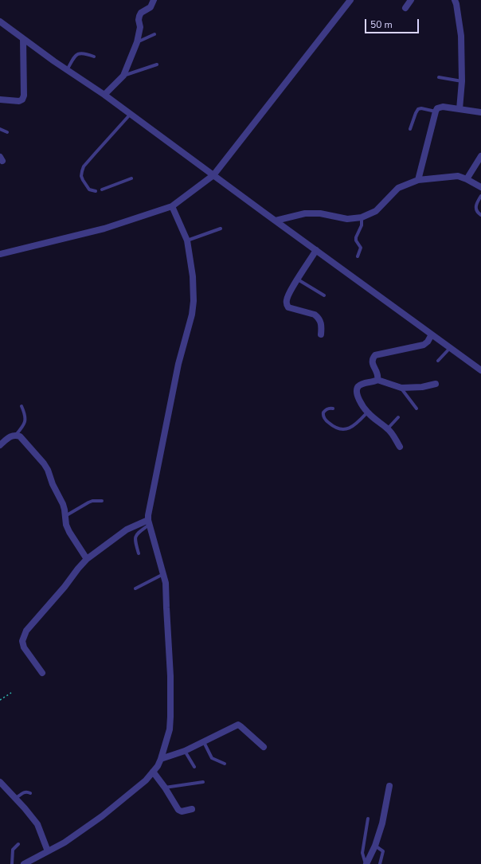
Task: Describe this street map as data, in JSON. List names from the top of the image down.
{
  "scale_bar": "50 m"
}
